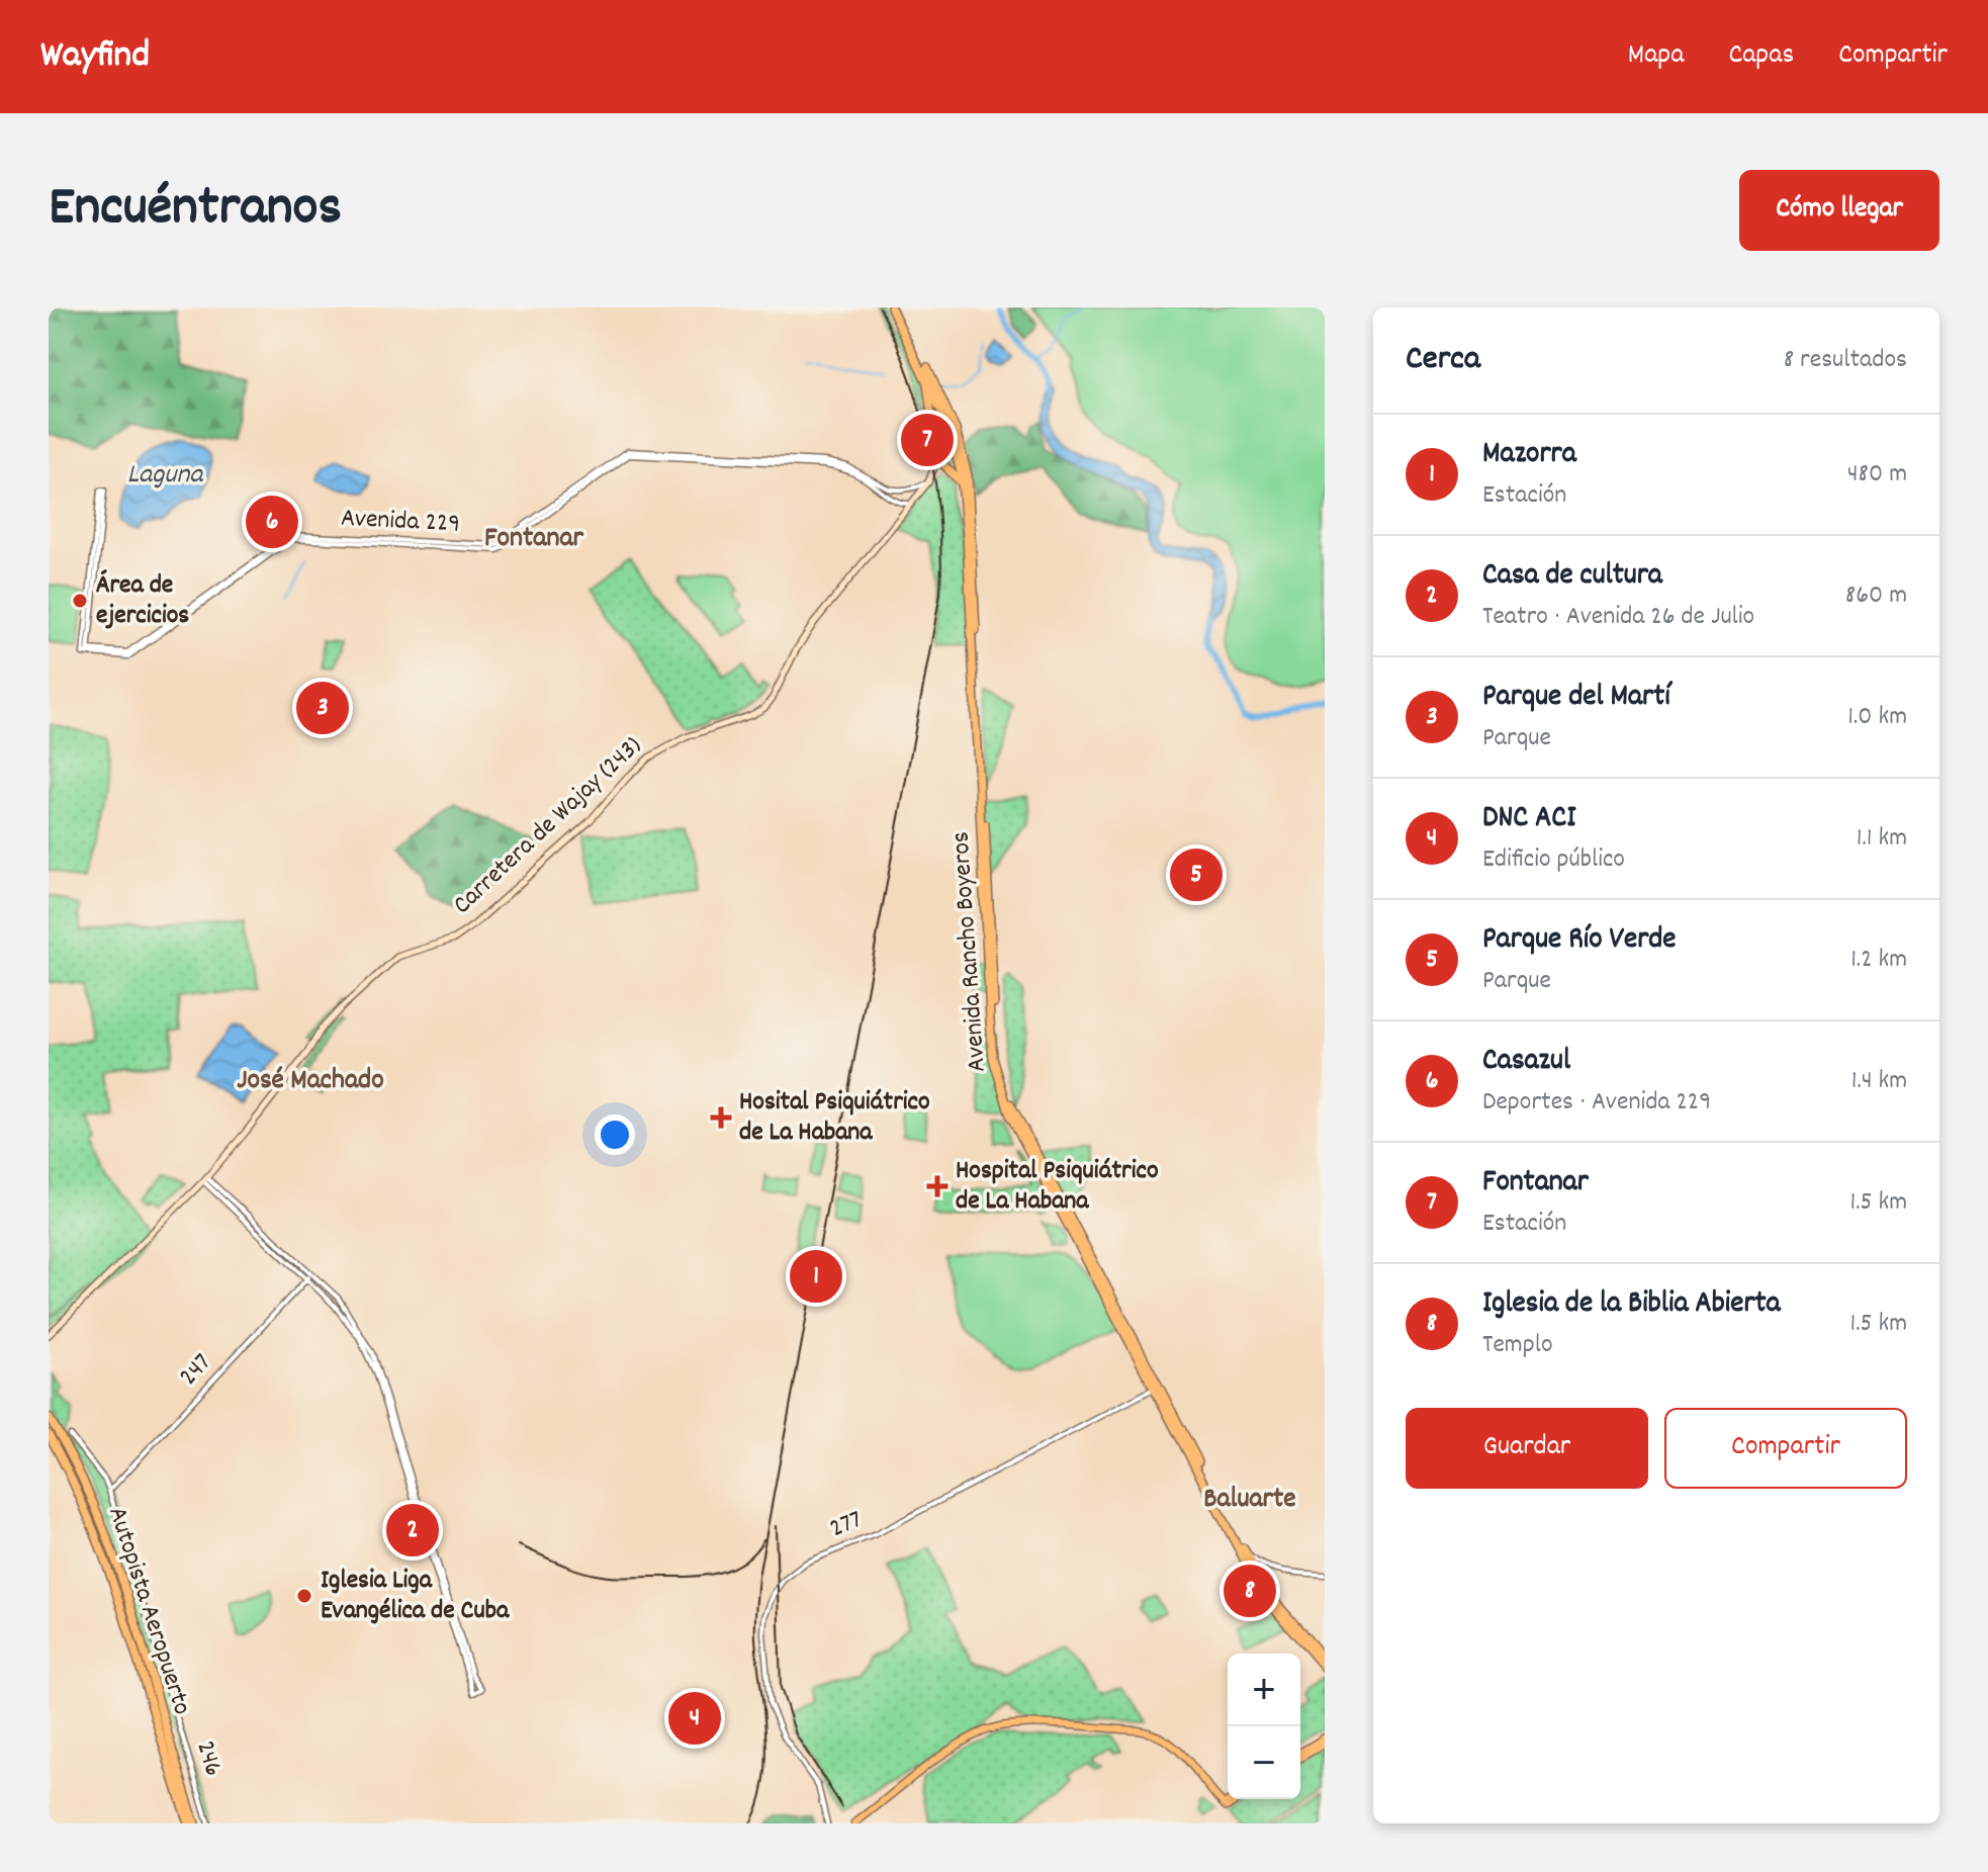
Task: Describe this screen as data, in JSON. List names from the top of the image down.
{
  "streets": {
    "highway": ["Avenida Rancho Boyeros", "Autopista Aeropuerto"],
    "main road": ["Carretera de Wajay (243)"],
    "street": [
      "Avenida 229",
      "247",
      "277",
      "246"
    ]
  },
  "crossings": [
    ["Avenida 229", "Carretera de Wajay (243)"],
    ["Avenida Rancho Boyeros", "277"],
    ["247", "246"]
  ],
  "districts": ["Fontanar", "José Machado", "Baluarte"],
  "water": ["Laguna"],
  "places": {
    "other": ["Área de ejercicios", "Iglesia Liga Evangélica de Cuba"],
    "health": ["Hosital Psiquiátrico de La Habana", "Hospital Psiquiátrico de La Habana"]
  },
  "page": {
    "header": "Wayfind",
    "nav": ["Mapa", "Capas", "Compartir"],
    "title": "Encuéntranos",
    "buttons": [
      "Cómo llegar",
      ["Guardar", "Compartir"]
    ],
    "heading": ["Cerca", "8 resultados"],
    "pins": [
      "7",
      "6",
      "3",
      "5",
      "1",
      "2",
      "8",
      "4"
    ],
    "list": [
      {
        "mark": "1",
        "name": "Mazorra",
        "note": "Estación",
        "value": "480 m"
      },
      {
        "mark": "2",
        "name": "Casa de cultura",
        "note": "Teatro · Avenida 26 de Julio",
        "value": "860 m"
      },
      {
        "mark": "3",
        "name": "Parque del Martí",
        "note": "Parque",
        "value": "1.0 km"
      },
      {
        "mark": "4",
        "name": "DNC ACI",
        "note": "Edificio público",
        "value": "1.1 km"
      },
      {
        "mark": "5",
        "name": "Parque Río Verde",
        "note": "Parque",
        "value": "1.2 km"
      },
      {
        "mark": "6",
        "name": "Casazul",
        "note": "Deportes · Avenida 229",
        "value": "1.4 km"
      },
      {
        "mark": "7",
        "name": "Fontanar",
        "note": "Estación",
        "value": "1.5 km"
      },
      {
        "mark": "8",
        "name": "Iglesia de la Biblia Abierta",
        "note": "Templo",
        "value": "1.5 km"
      }
    ],
    "map_buttons": ["+", "−"]
  }
}
